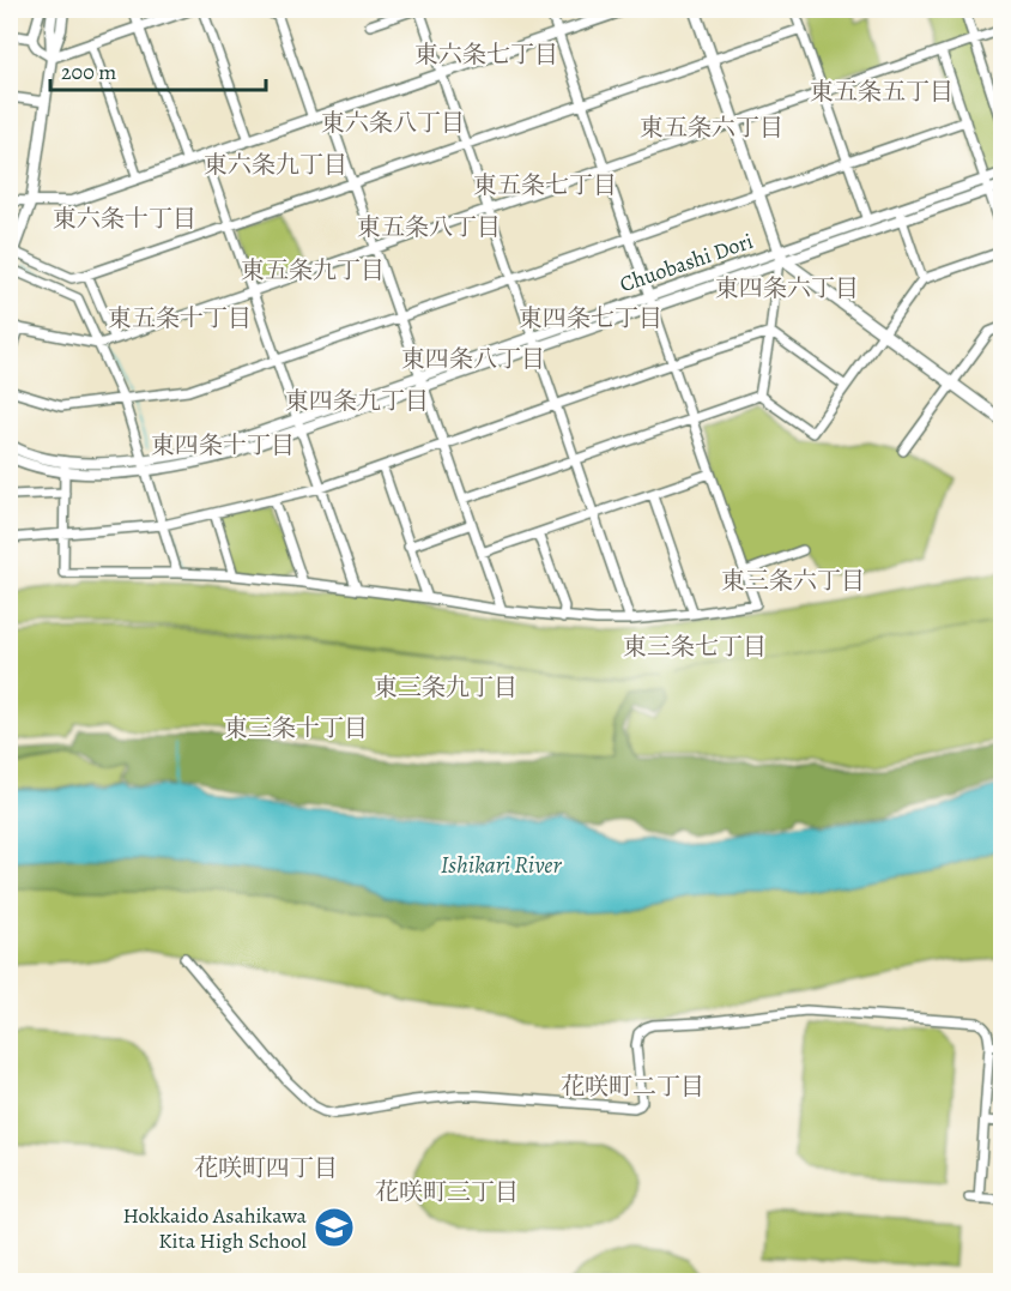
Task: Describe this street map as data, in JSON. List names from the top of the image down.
{
  "streets": {
    "street": ["Chuobashi Dori"]
  },
  "districts": [
    "東六条七丁目",
    "東五条五丁目",
    "東六条八丁目",
    "東五条六丁目",
    "東六条九丁目",
    "東五条七丁目",
    "東六条十丁目",
    "東五条八丁目",
    "東五条九丁目",
    "東四条六丁目",
    "東五条十丁目",
    "東四条七丁目",
    "東四条八丁目",
    "東四条九丁目",
    "東四条十丁目",
    "東三条六丁目",
    "東三条七丁目",
    "東三条九丁目",
    "東三条十丁目",
    "花咲町二丁目",
    "花咲町四丁目",
    "花咲町三丁目"
  ],
  "water": ["Ishikari River"],
  "places": {
    "school or university": ["Hokkaido Asahikawa Kita High School"]
  },
  "scale_bar": "200 m"
}
